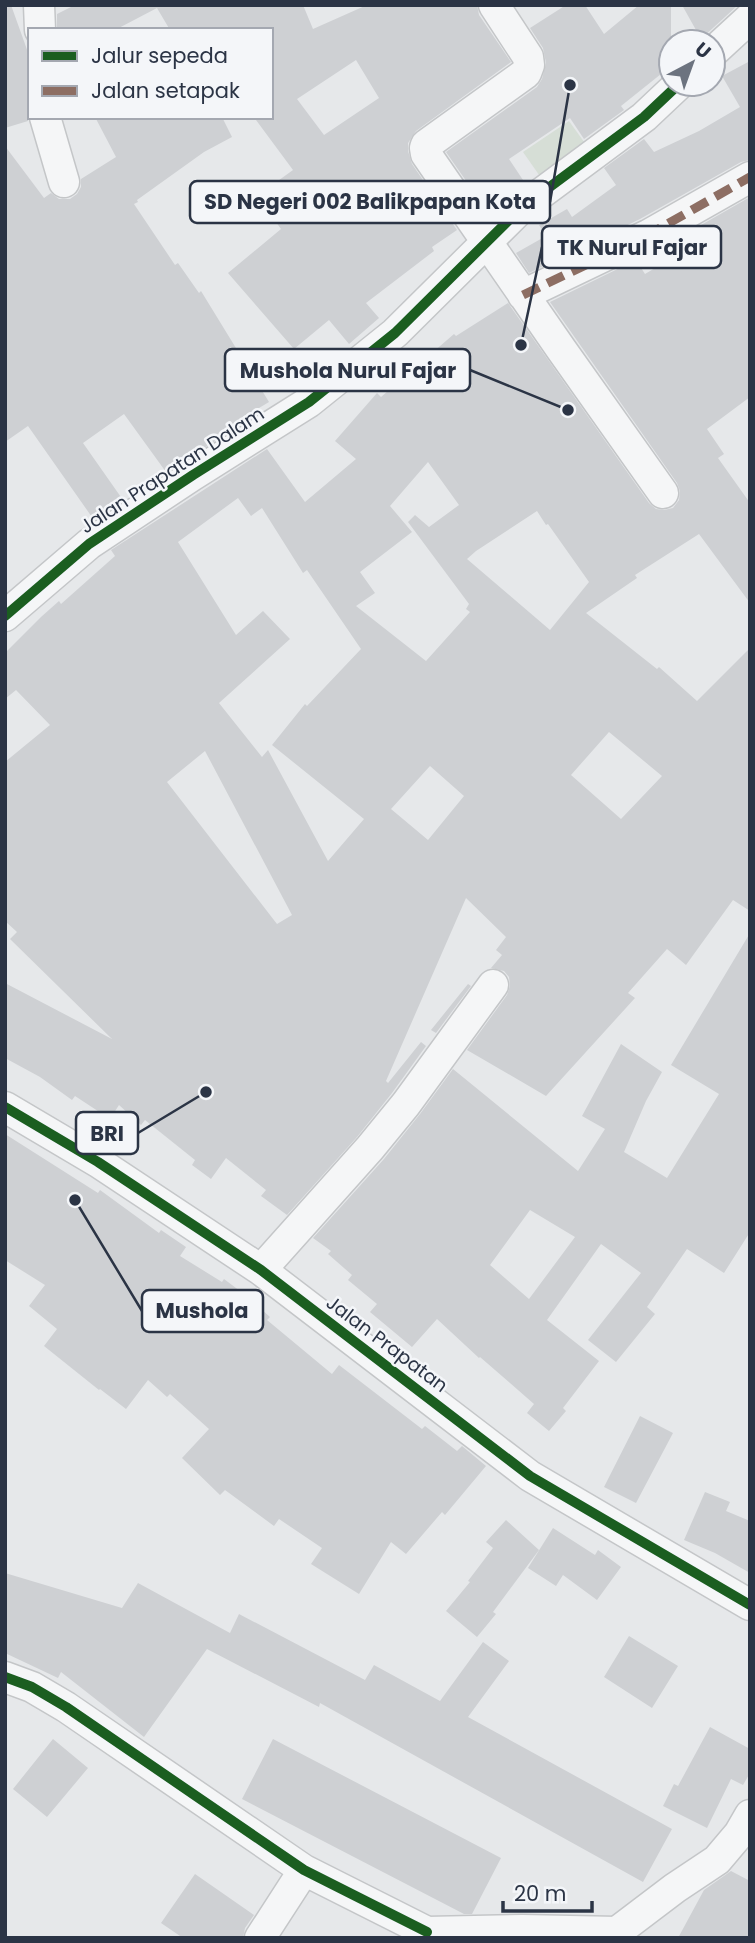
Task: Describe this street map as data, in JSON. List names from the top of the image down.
{
  "streets": {
    "street": ["Jalan Prapatan Dalam", "Jalan Prapatan"]
  },
  "places": [
    "SD Negeri 002 Balikpapan Kota",
    "TK Nurul Fajar",
    "Mushola Nurul Fajar",
    "BRI",
    "Mushola"
  ],
  "legend": ["Jalur sepeda", "Jalan setapak"],
  "scale_bar": "20 m",
  "north": "top right"
}
